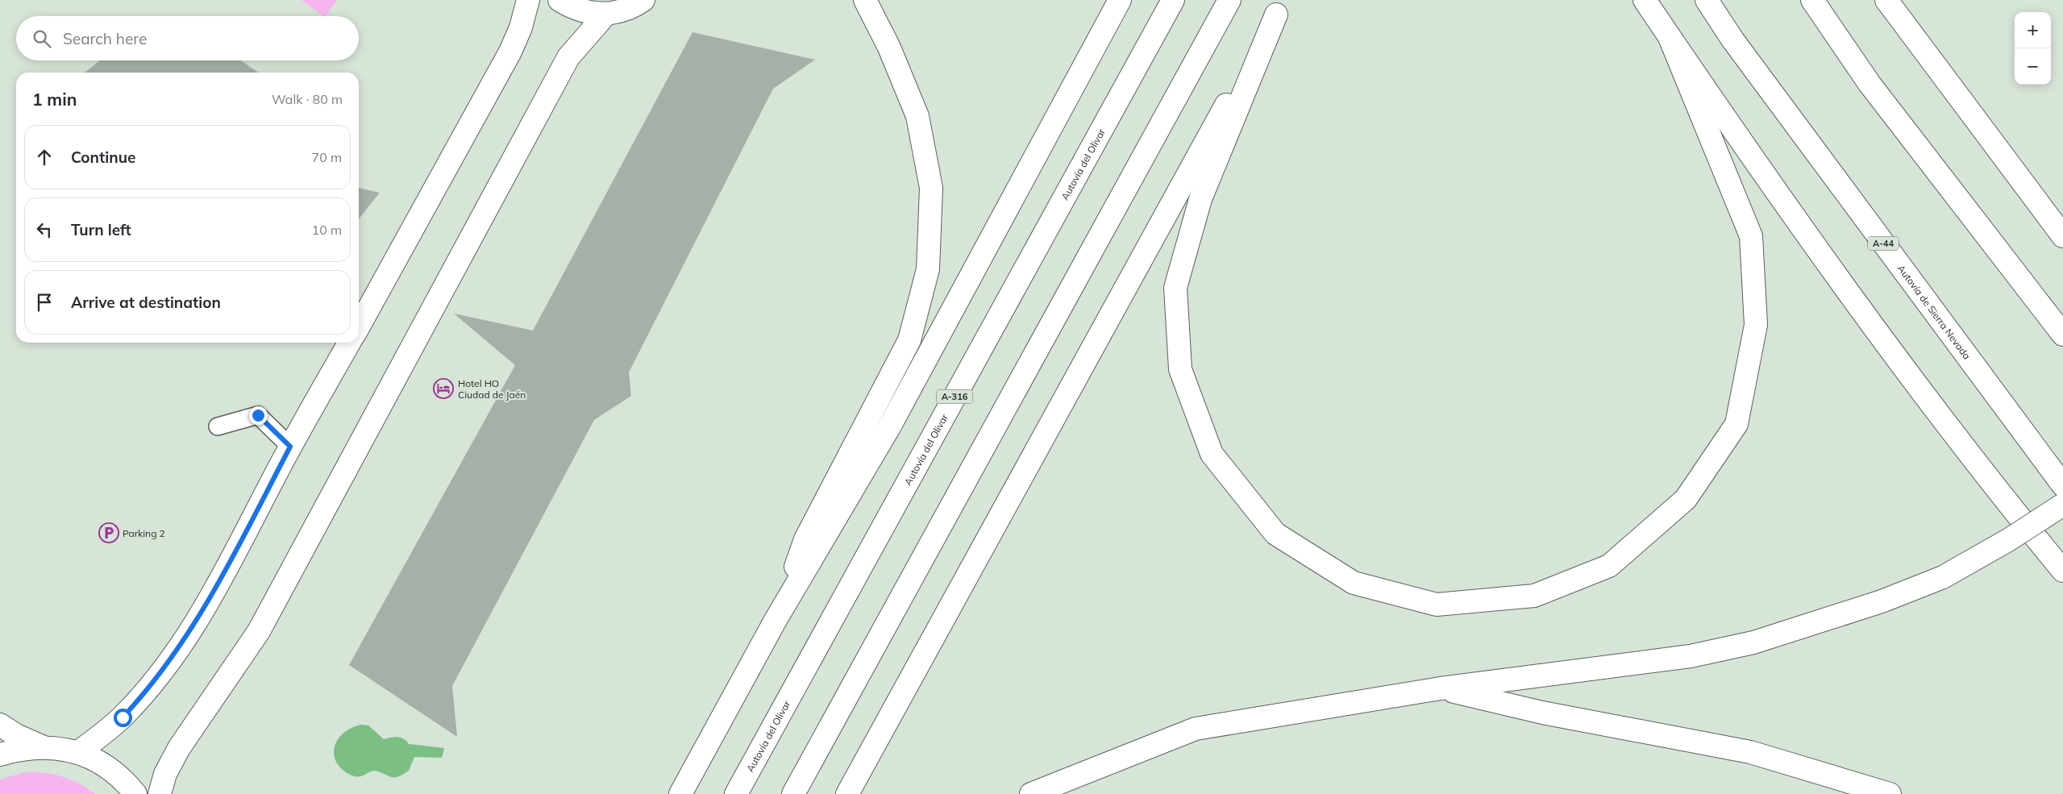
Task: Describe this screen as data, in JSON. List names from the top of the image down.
{
  "streets": {
    "main road": [
      "Autovía del Olivar",
      "A-44",
      "Autovía de Sierra Nevada",
      "A-316"
    ]
  },
  "places": {
    "hotel": ["Hotel HO Ciudad de Jaén"],
    "parking": ["Parking 2"]
  },
  "page": {
    "map_buttons": ["+", "−"],
    "search": "Search here",
    "heading": ["1 min", "Walk · 80 m"],
    "list": [
      ["Continue", "70 m"],
      ["Turn left", "10 m"],
      "Arrive at destination"
    ]
  }
}
